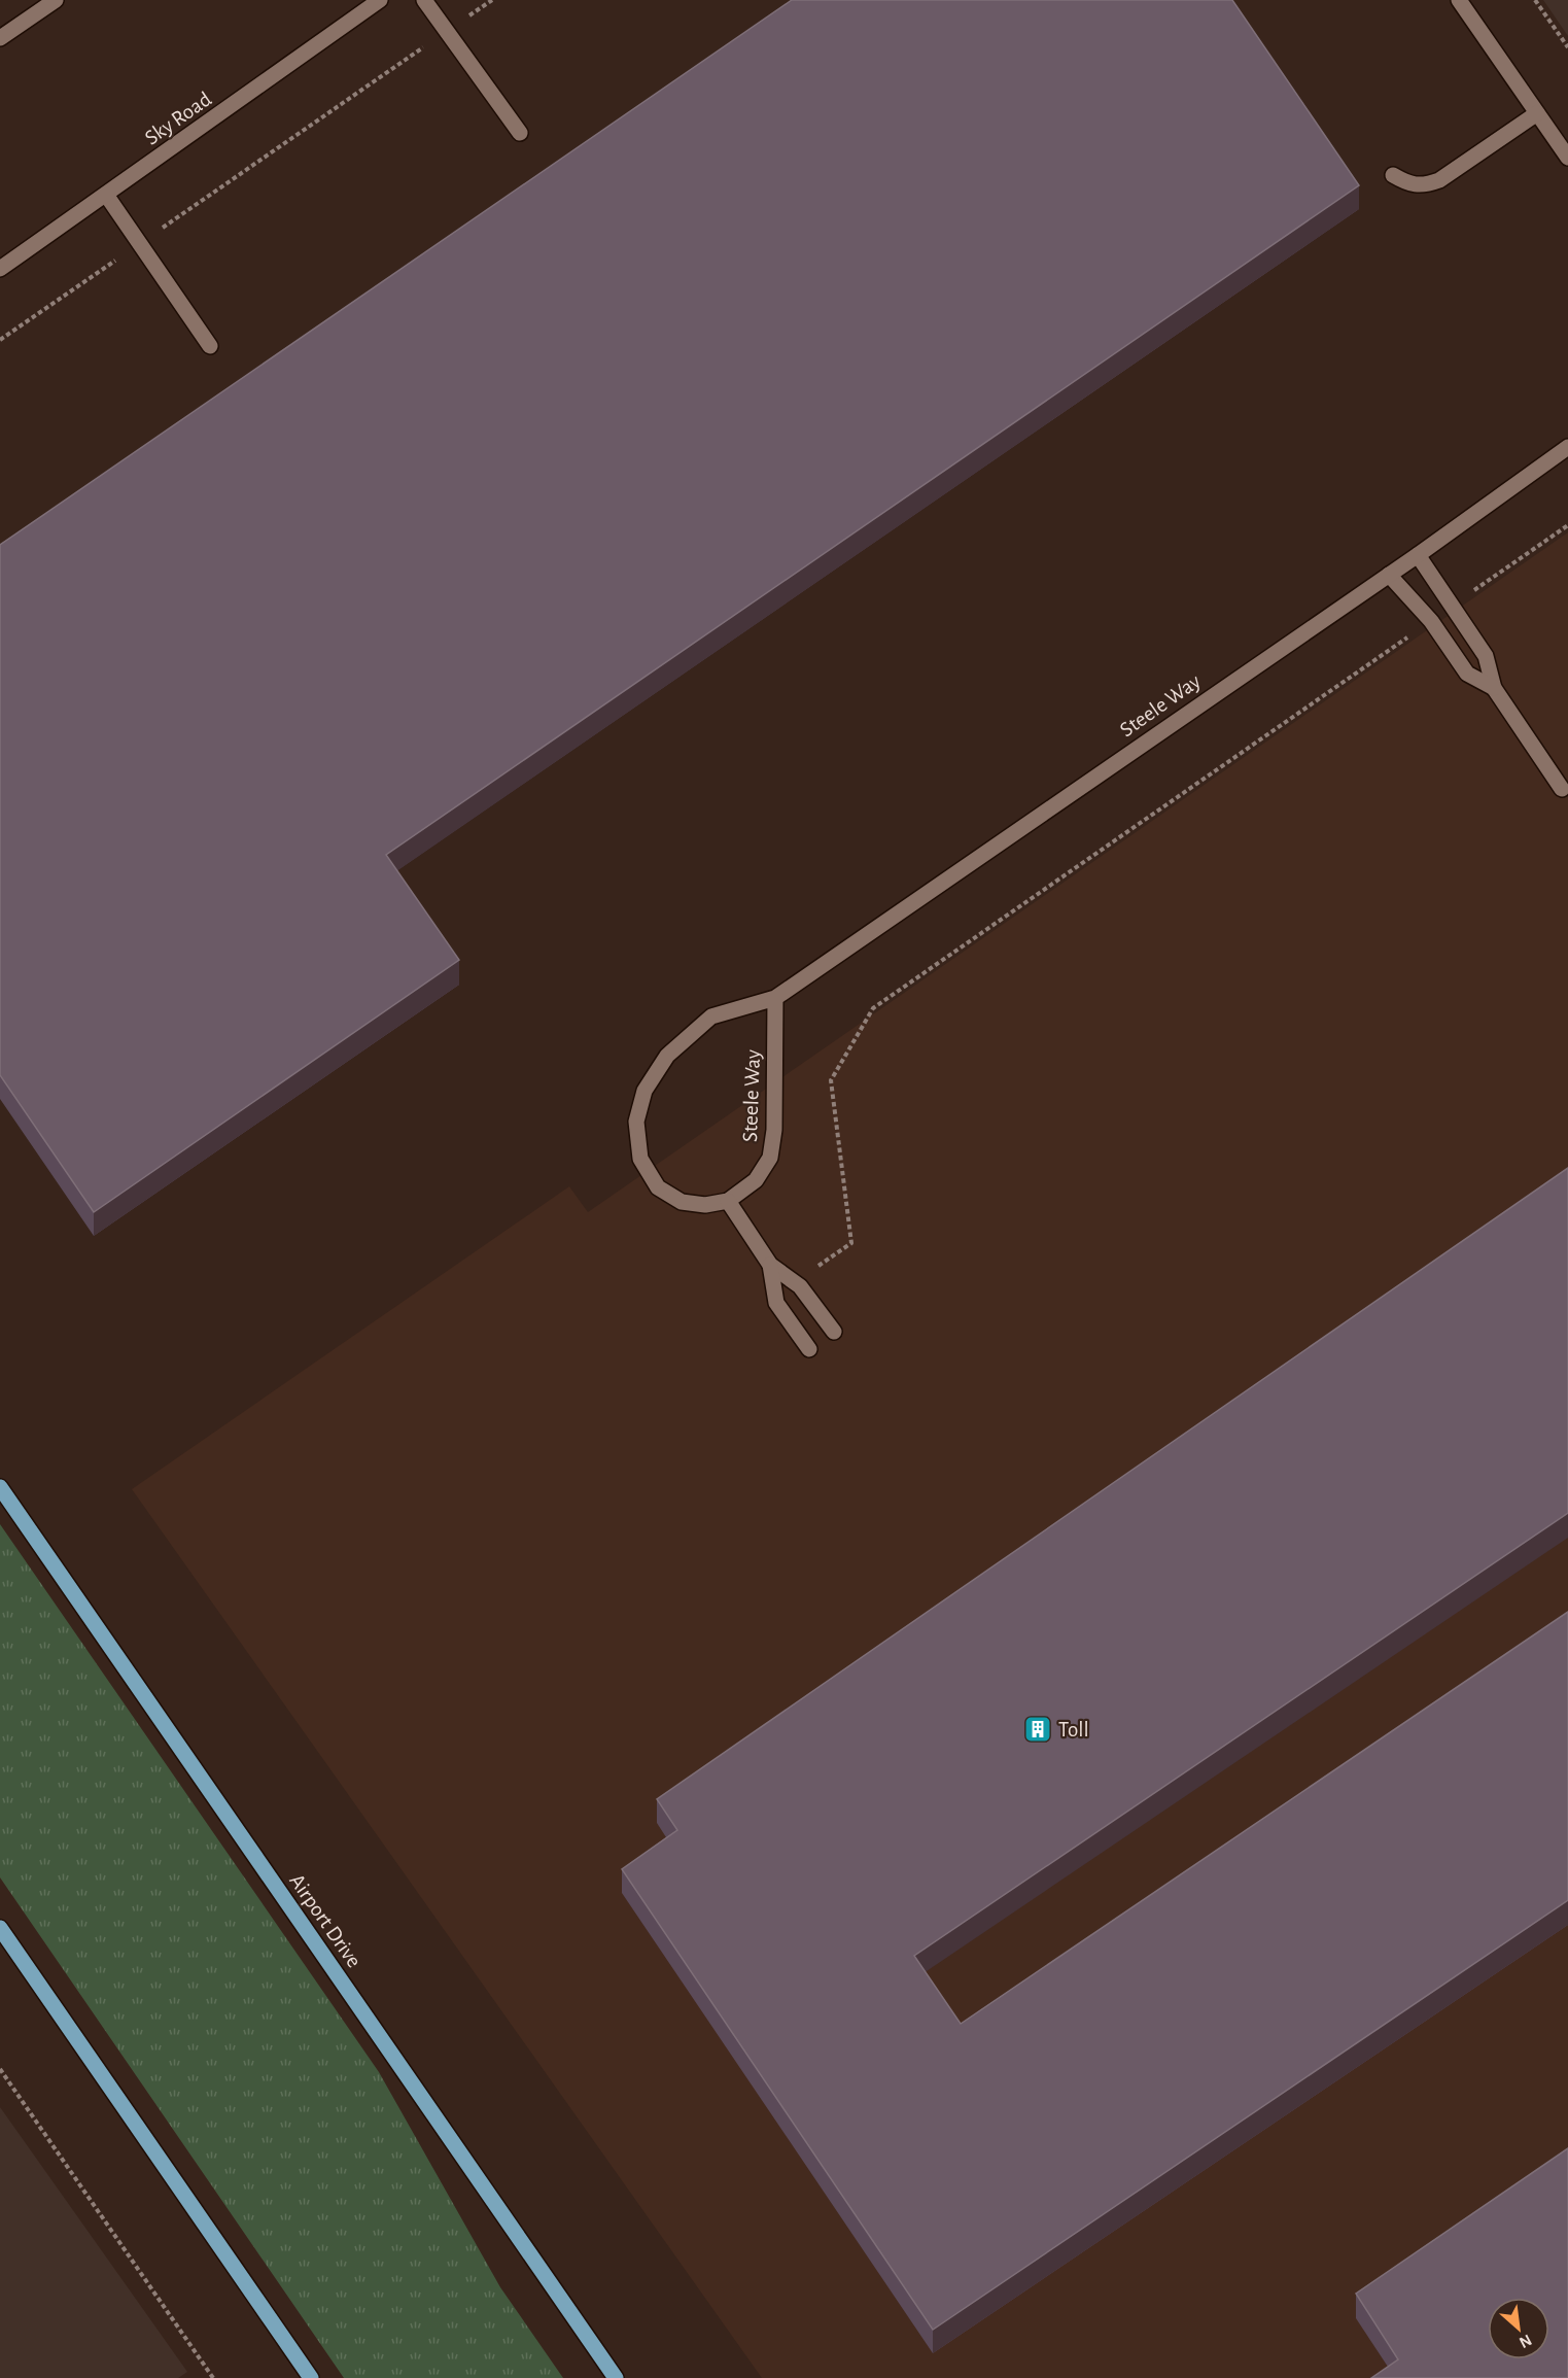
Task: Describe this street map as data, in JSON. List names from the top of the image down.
{
  "streets": {
    "main road": ["Airport Drive"],
    "street": ["Sky Road", "Steele Way"]
  },
  "places": {
    "building": ["Toll"]
  },
  "north": "bottom right"
}
